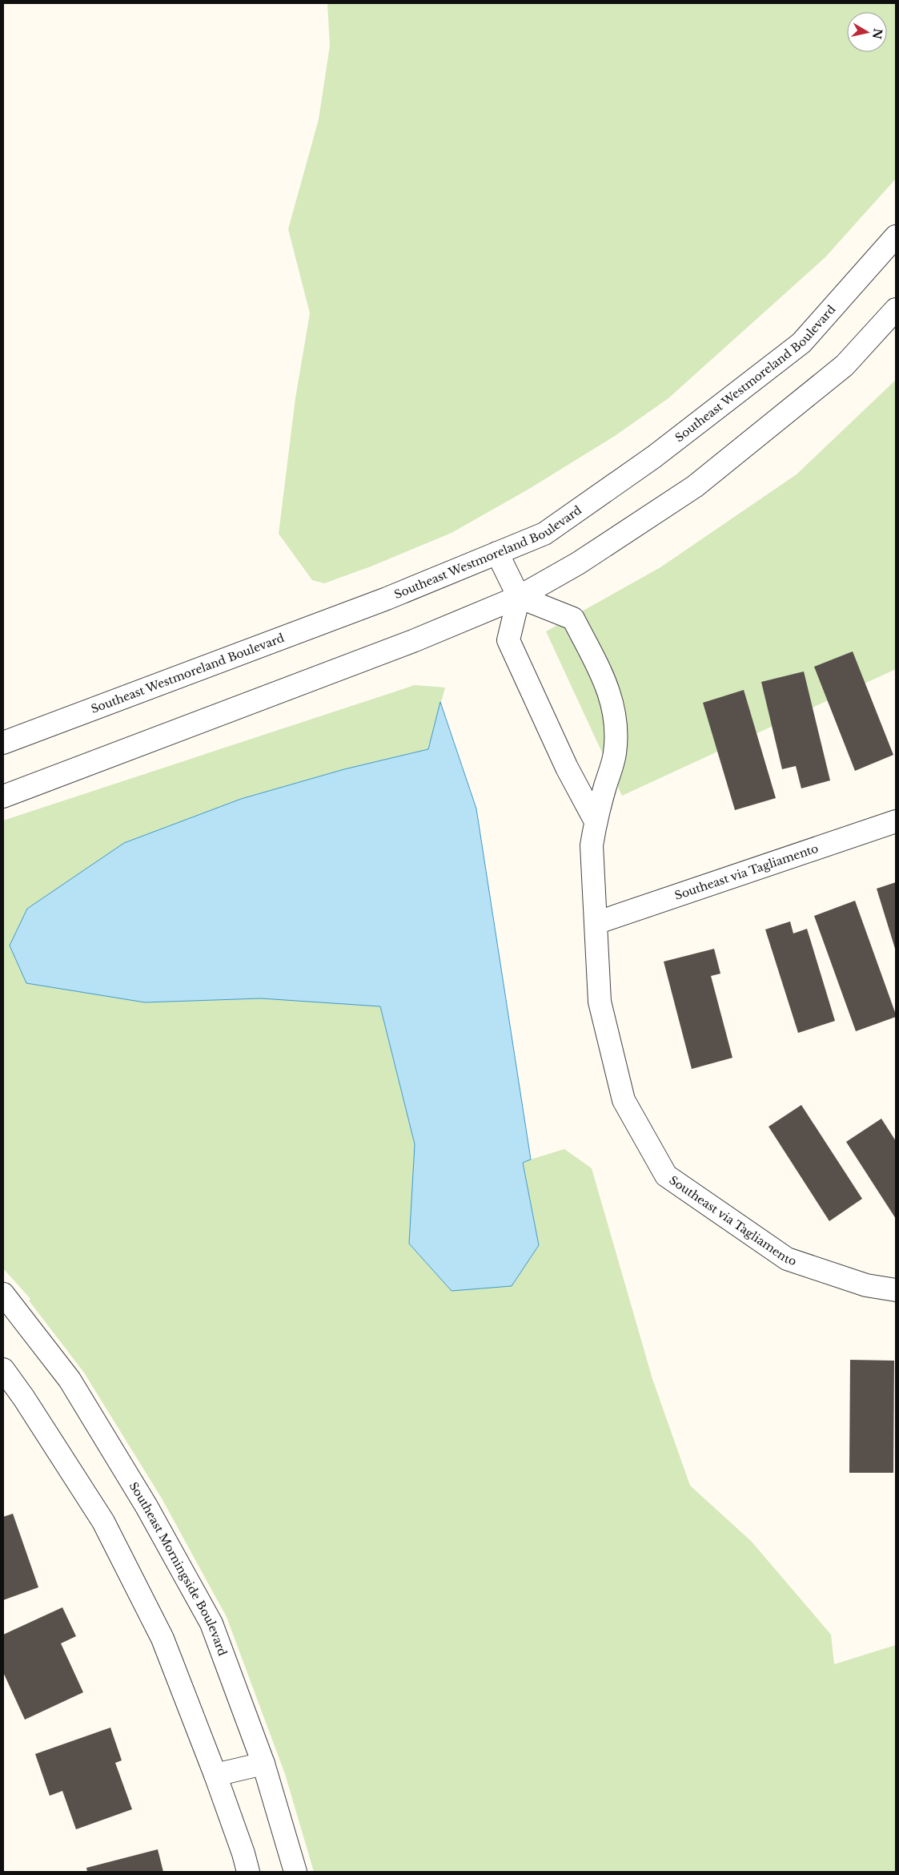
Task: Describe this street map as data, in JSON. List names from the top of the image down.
{
  "streets": {
    "street": ["Southeast Westmoreland Boulevard", "Southeast via Tagliamento", "Southeast Morningside Boulevard"]
  },
  "north": "right"
}
